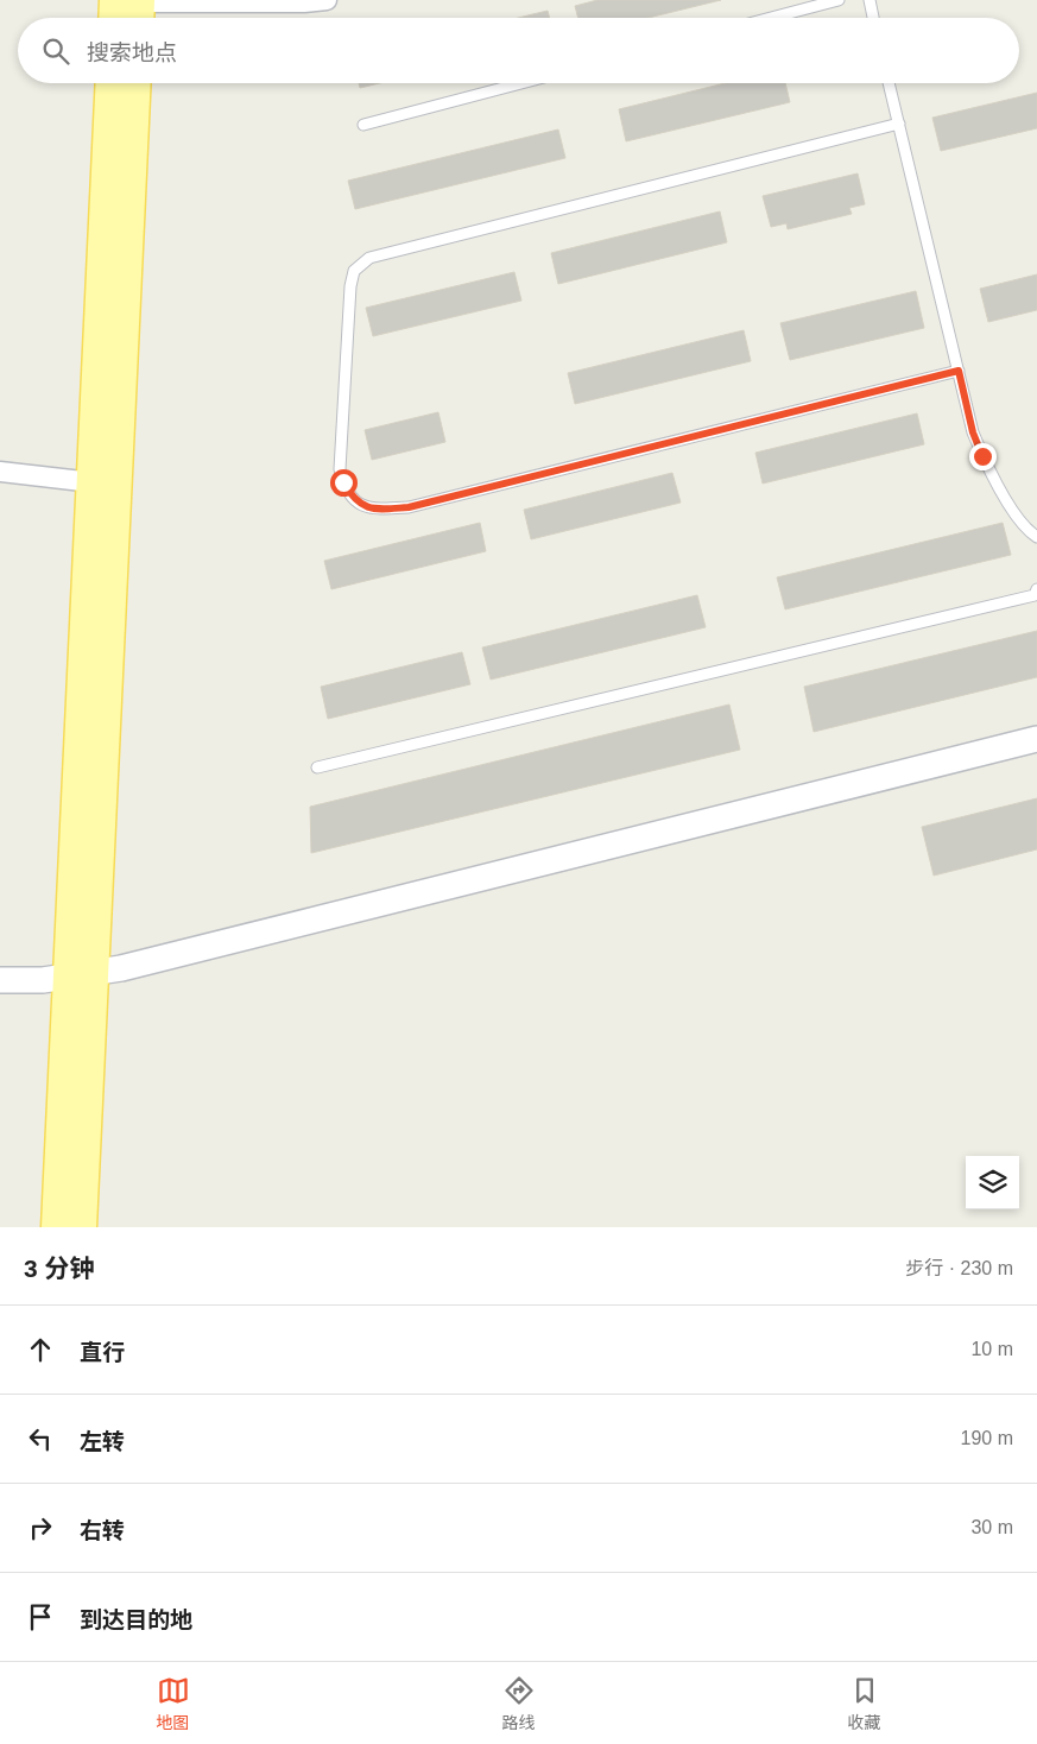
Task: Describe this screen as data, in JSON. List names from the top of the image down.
{
  "page": {
    "search": "搜索地点",
    "heading": ["3 分钟", "步行 · 230 m"],
    "list": [
      ["直行", "10 m"],
      ["左转", "190 m"],
      ["右转", "30 m"],
      "到达目的地"
    ],
    "nav": ["地图", "路线", "收藏"]
  }
}
